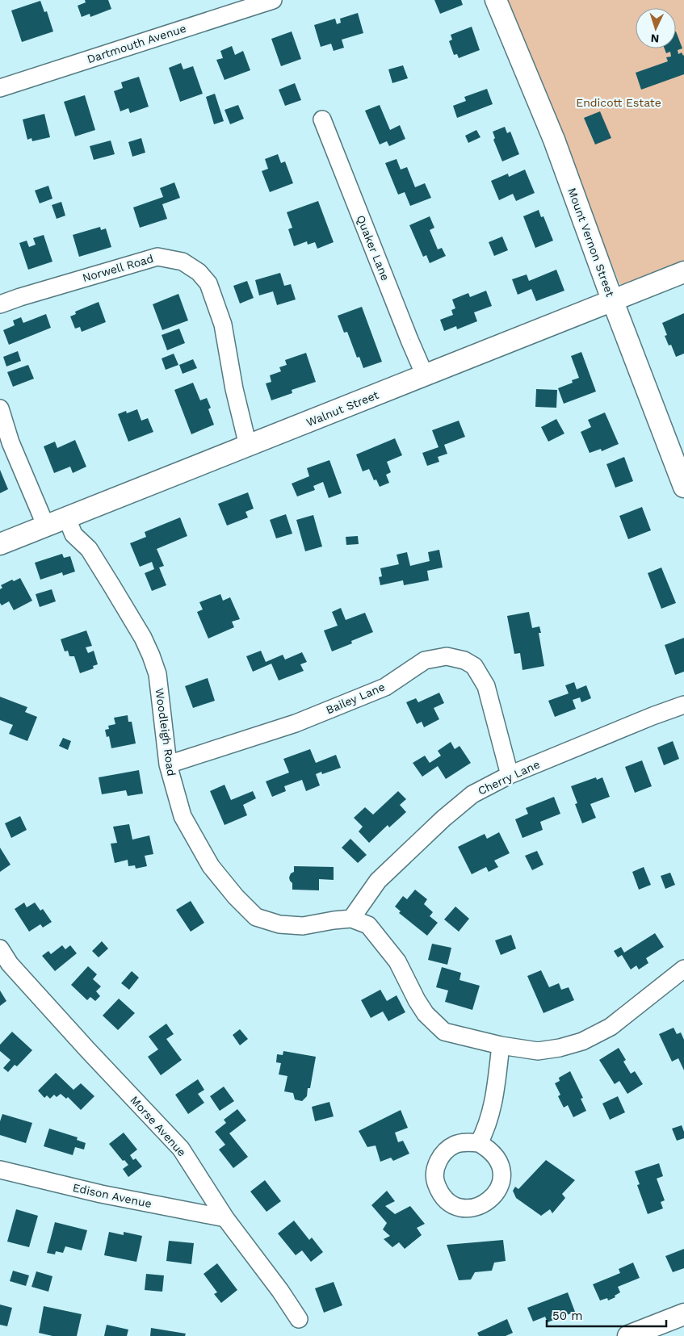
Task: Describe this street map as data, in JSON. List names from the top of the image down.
{
  "streets": {
    "street": [
      "Dartmouth Avenue",
      "Mount Vernon Street",
      "Quaker Lane",
      "Norwell Road",
      "Walnut Street",
      "Bailey Lane",
      "Woodleigh Road",
      "Cherry Lane",
      "Morse Avenue",
      "Edison Avenue"
    ]
  },
  "crossings": [
    ["Mount Vernon Street", "Walnut Street"],
    ["Quaker Lane", "Walnut Street"],
    ["Norwell Road", "Walnut Street"],
    ["Walnut Street", "Woodleigh Road"],
    ["Bailey Lane", "Woodleigh Road"],
    ["Bailey Lane", "Cherry Lane"],
    ["Woodleigh Road", "Cherry Lane"],
    ["Morse Avenue", "Edison Avenue"]
  ],
  "parks": ["Endicott Estate"],
  "scale_bar": "50 m",
  "north": "bottom"
}
